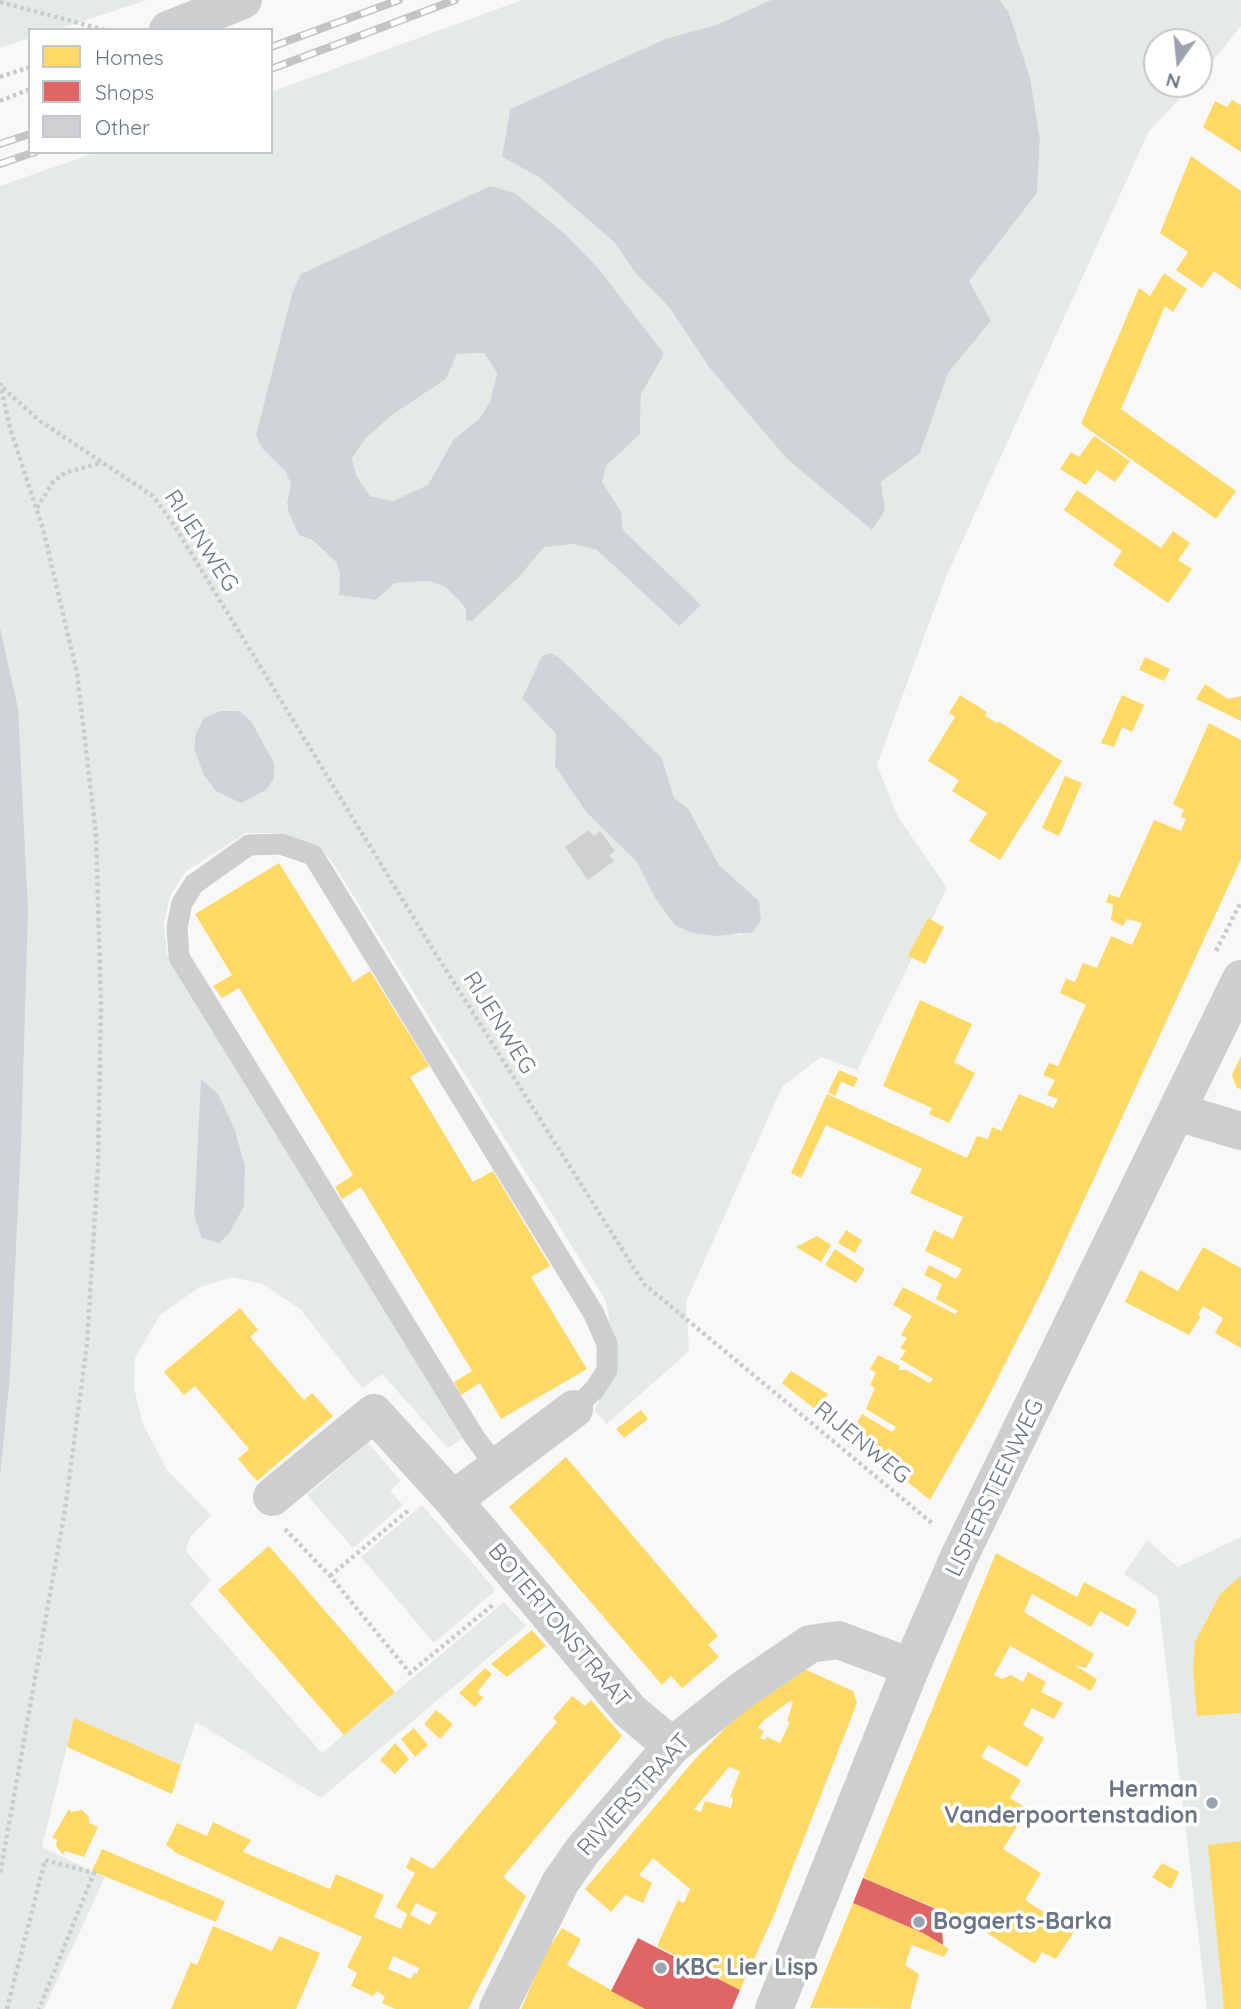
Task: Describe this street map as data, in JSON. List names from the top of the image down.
{
  "streets": {
    "street": ["LISPERSTEENWEG", "BOTERTONSTRAAT", "RIVIERSTRAAT"],
    "path": ["RIJENWEG"]
  },
  "crossings": [
    ["LISPERSTEENWEG", "RIVIERSTRAAT"],
    ["BOTERTONSTRAAT", "RIVIERSTRAAT"]
  ],
  "places": ["Herman Vanderpoortenstadion", "Bogaerts-Barka", "KBC Lier Lisp"],
  "legend": ["Homes", "Shops", "Other"],
  "north": "bottom"
}
